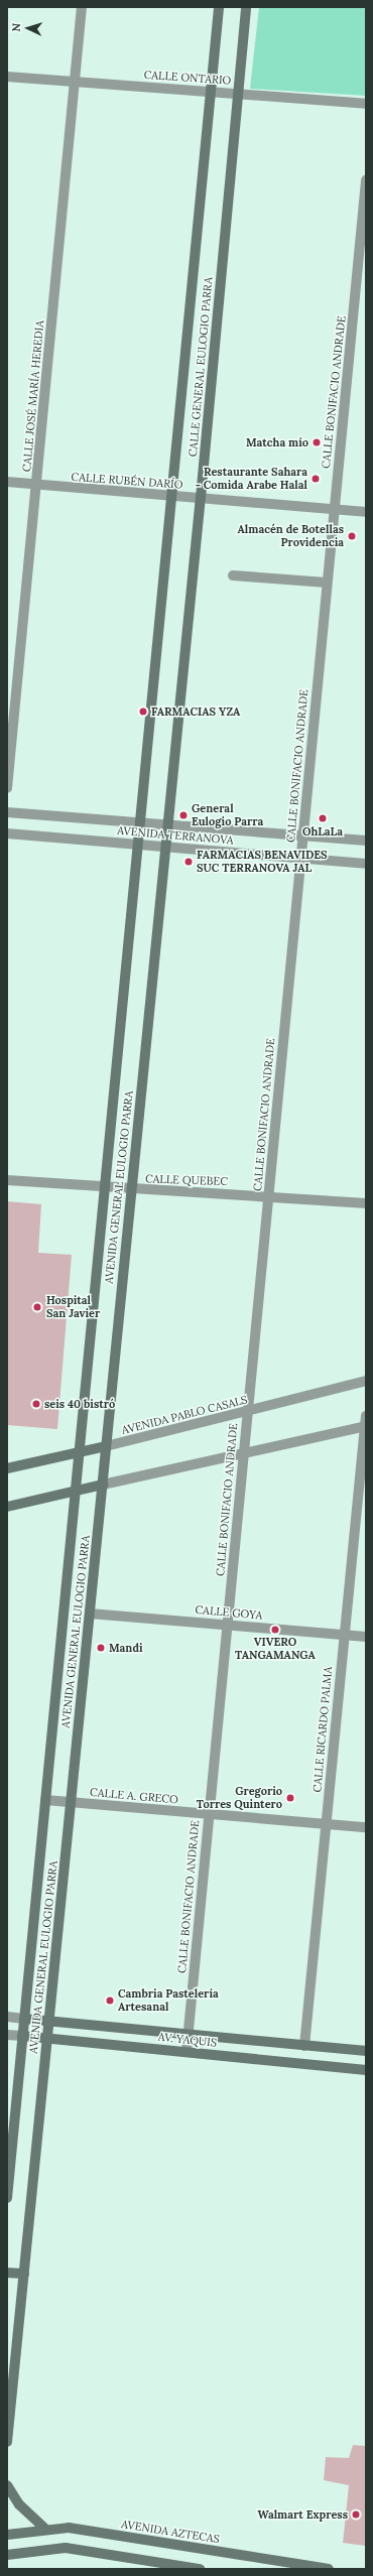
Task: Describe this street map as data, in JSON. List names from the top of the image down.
{
  "streets": {
    "street": [
      "CALLE ONTARIO",
      "CALLE GENERAL EULOGIO PARRA",
      "CALLE BONIFACIO ANDRADE",
      "CALLE JOSÉ MARÍA HEREDIA",
      "CALLE RUBÉN DARÍO",
      "AVENIDA TERRANOVA",
      "CALLE QUEBEC",
      "AVENIDA GENERAL EULOGIO PARRA",
      "AVENIDA PABLO CASALS",
      "CALLE GOYA",
      "CALLE RICARDO PALMA",
      "CALLE A. GRECO",
      "AV. YAQUIS",
      "AVENIDA AZTECAS"
    ]
  },
  "crossings": [
    ["CALLE ONTARIO", "CALLE GENERAL EULOGIO PARRA"],
    ["CALLE ONTARIO", "CALLE JOSÉ MARÍA HEREDIA"],
    ["CALLE GENERAL EULOGIO PARRA", "CALLE RUBÉN DARÍO"],
    ["CALLE GENERAL EULOGIO PARRA", "AVENIDA TERRANOVA"],
    ["CALLE GENERAL EULOGIO PARRA", "AVENIDA GENERAL EULOGIO PARRA"],
    ["CALLE BONIFACIO ANDRADE", "CALLE RUBÉN DARÍO"],
    ["CALLE BONIFACIO ANDRADE", "AVENIDA TERRANOVA"],
    ["CALLE BONIFACIO ANDRADE", "CALLE QUEBEC"],
    ["CALLE BONIFACIO ANDRADE", "AVENIDA PABLO CASALS"],
    ["CALLE BONIFACIO ANDRADE", "CALLE GOYA"],
    ["CALLE BONIFACIO ANDRADE", "CALLE A. GRECO"],
    ["CALLE BONIFACIO ANDRADE", "AV. YAQUIS"],
    ["CALLE JOSÉ MARÍA HEREDIA", "CALLE RUBÉN DARÍO"],
    ["AVENIDA TERRANOVA", "AVENIDA GENERAL EULOGIO PARRA"],
    ["CALLE QUEBEC", "AVENIDA GENERAL EULOGIO PARRA"],
    ["AVENIDA GENERAL EULOGIO PARRA", "AVENIDA PABLO CASALS"],
    ["AVENIDA GENERAL EULOGIO PARRA", "CALLE GOYA"],
    ["AVENIDA GENERAL EULOGIO PARRA", "CALLE A. GRECO"],
    ["AVENIDA GENERAL EULOGIO PARRA", "AV. YAQUIS"],
    ["CALLE GOYA", "CALLE RICARDO PALMA"],
    ["CALLE RICARDO PALMA", "CALLE A. GRECO"],
    ["CALLE RICARDO PALMA", "AV. YAQUIS"]
  ],
  "places": [
    "Matcha mío",
    "Restaurante Sahara - Comida Arabe Halal",
    "Almacén de Botellas Providencia",
    "FARMACIAS YZA",
    "General Eulogio Parra",
    "OhLaLa",
    "FARMACIAS BENAVIDES SUC TERRANOVA JAL",
    "Hospital San Javier",
    "seis 40 bistró",
    "VIVERO TANGAMANGA",
    "Mandi",
    "Gregorio Torres Quintero",
    "Cambria Pastelería Artesanal",
    "Walmart Express"
  ],
  "north": "left"
}
